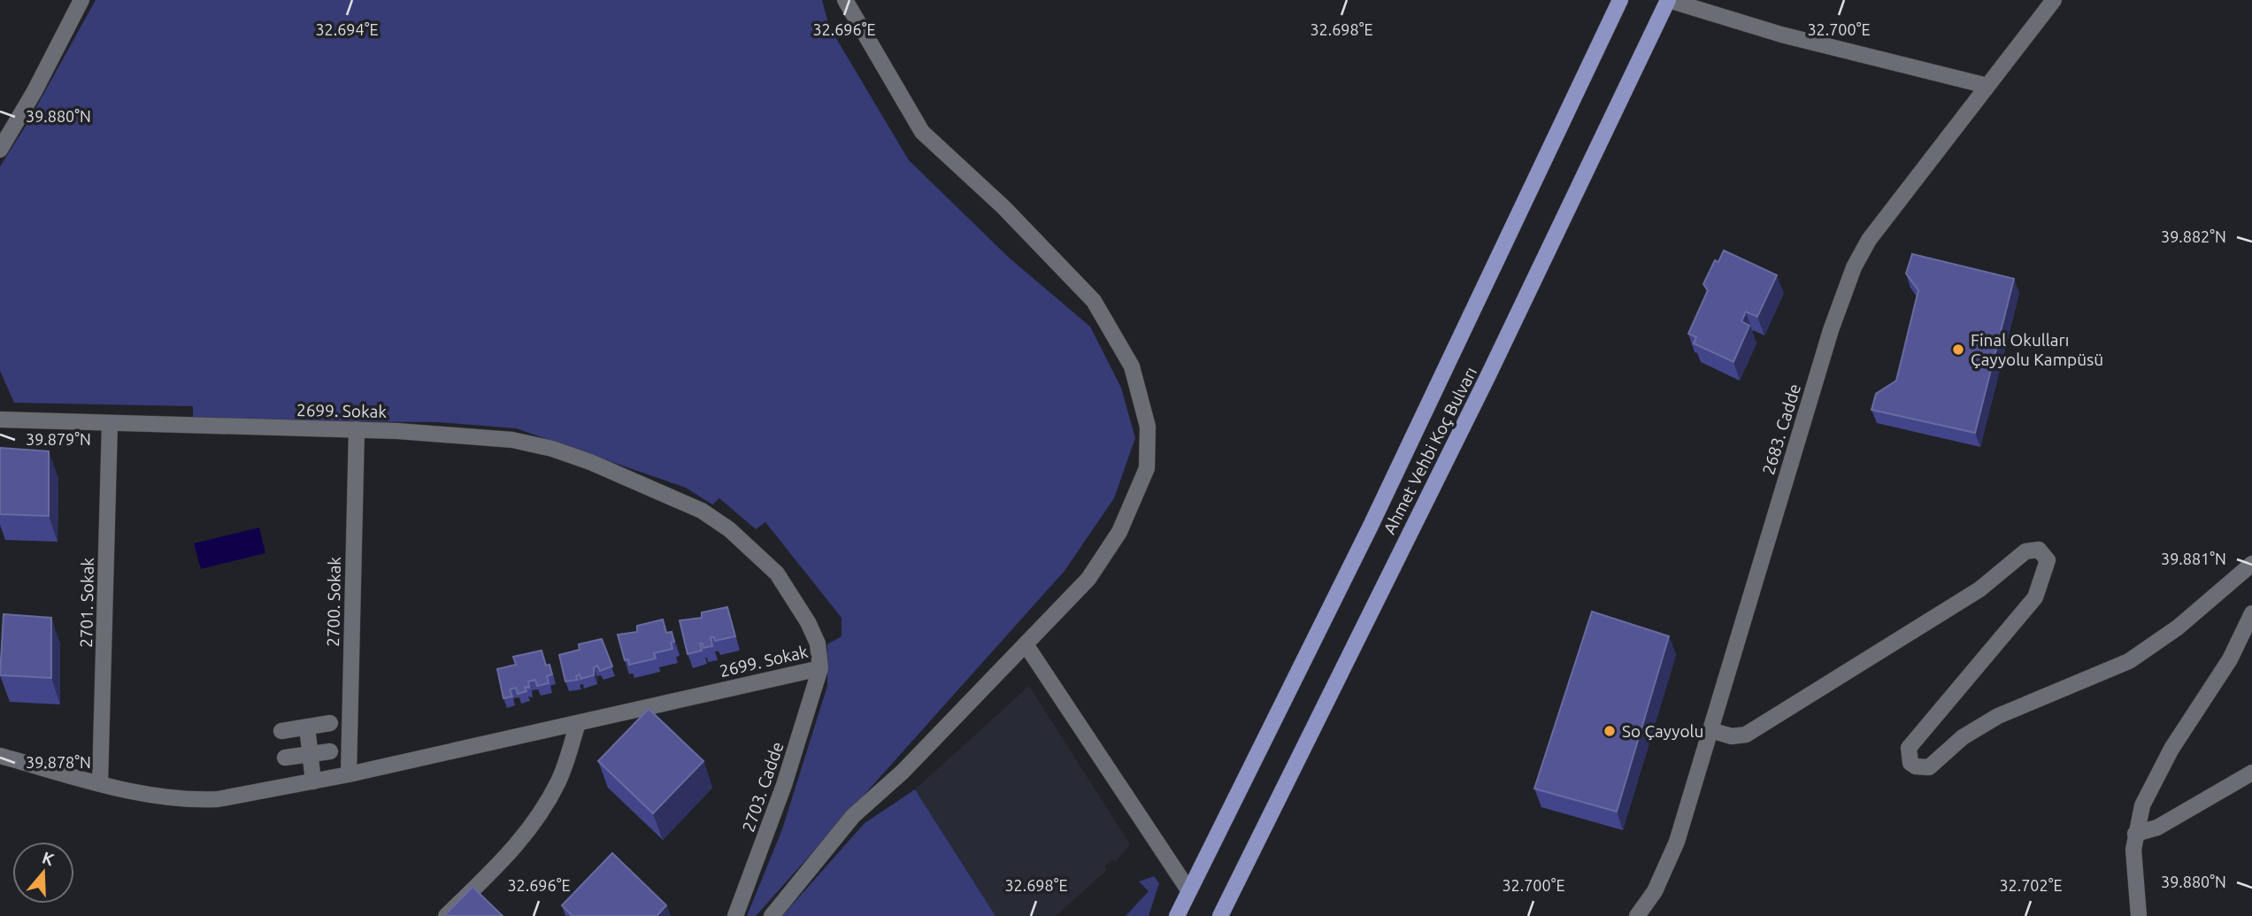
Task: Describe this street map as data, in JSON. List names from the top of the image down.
{
  "streets": {
    "main road": ["Ahmet Vehbi Koç Bulvarı"],
    "street": [
      "2699. Sokak",
      "2683. Cadde",
      "2700. Sokak",
      "2701. Sokak",
      "2703. Cadde"
    ]
  },
  "crossings": [
    ["2699. Sokak", "2700. Sokak"],
    ["2699. Sokak", "2701. Sokak"],
    ["2699. Sokak", "2703. Cadde"]
  ],
  "places": ["Final Okulları Çayyolu Kampüsü", "So Çayyolu"],
  "north": "top",
  "coordinates": [
    "32.694°E",
    "32.696°E",
    "32.698°E",
    "32.700°E",
    "39.880°N",
    "39.882°N",
    "39.879°N",
    "39.881°N",
    "39.878°N",
    "32.702°E"
  ]
}
